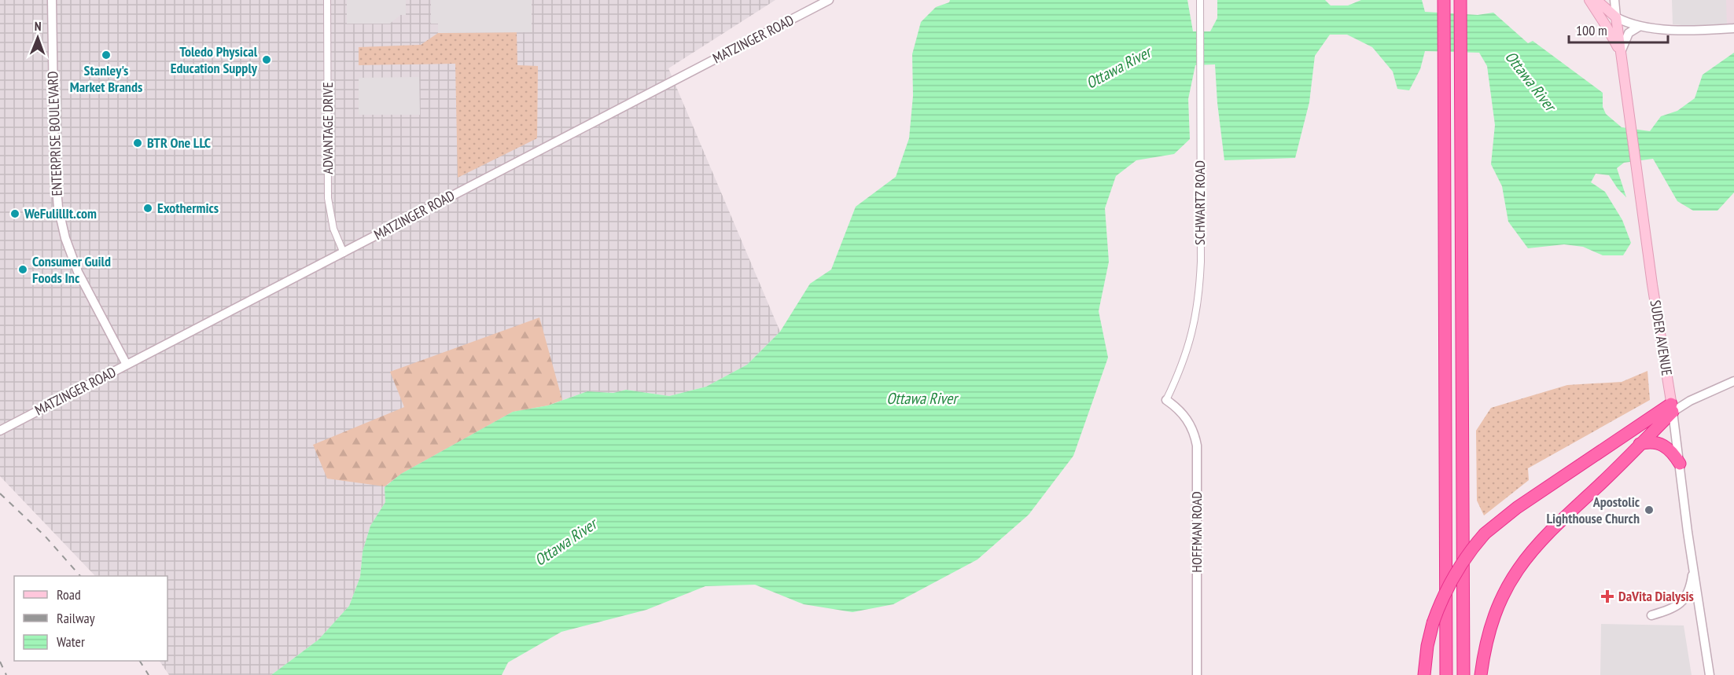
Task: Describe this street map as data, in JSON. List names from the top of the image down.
{
  "streets": {
    "main road": ["SUDER AVENUE"],
    "street": [
      "MATZINGER ROAD",
      "ADVANTAGE DRIVE",
      "ENTERPRISE BOULEVARD",
      "SCHWARTZ ROAD",
      "HOFFMAN ROAD"
    ]
  },
  "crossings": [
    ["MATZINGER ROAD", "ADVANTAGE DRIVE"],
    ["MATZINGER ROAD", "ENTERPRISE BOULEVARD"],
    ["SCHWARTZ ROAD", "HOFFMAN ROAD"]
  ],
  "water": ["Ottawa River"],
  "places": {
    "other": [
      "Stanley's Market Brands",
      "Toledo Physical Education Supply",
      "BTR One LLC",
      "Exothermics",
      "WeFulillIt.com",
      "Consumer Guild Foods Inc",
      "Apostolic Lighthouse Church"
    ],
    "health": ["DaVita Dialysis"]
  },
  "legend": ["Road", "Railway", "Water"],
  "scale_bar": "100 m",
  "north": "top"
}
